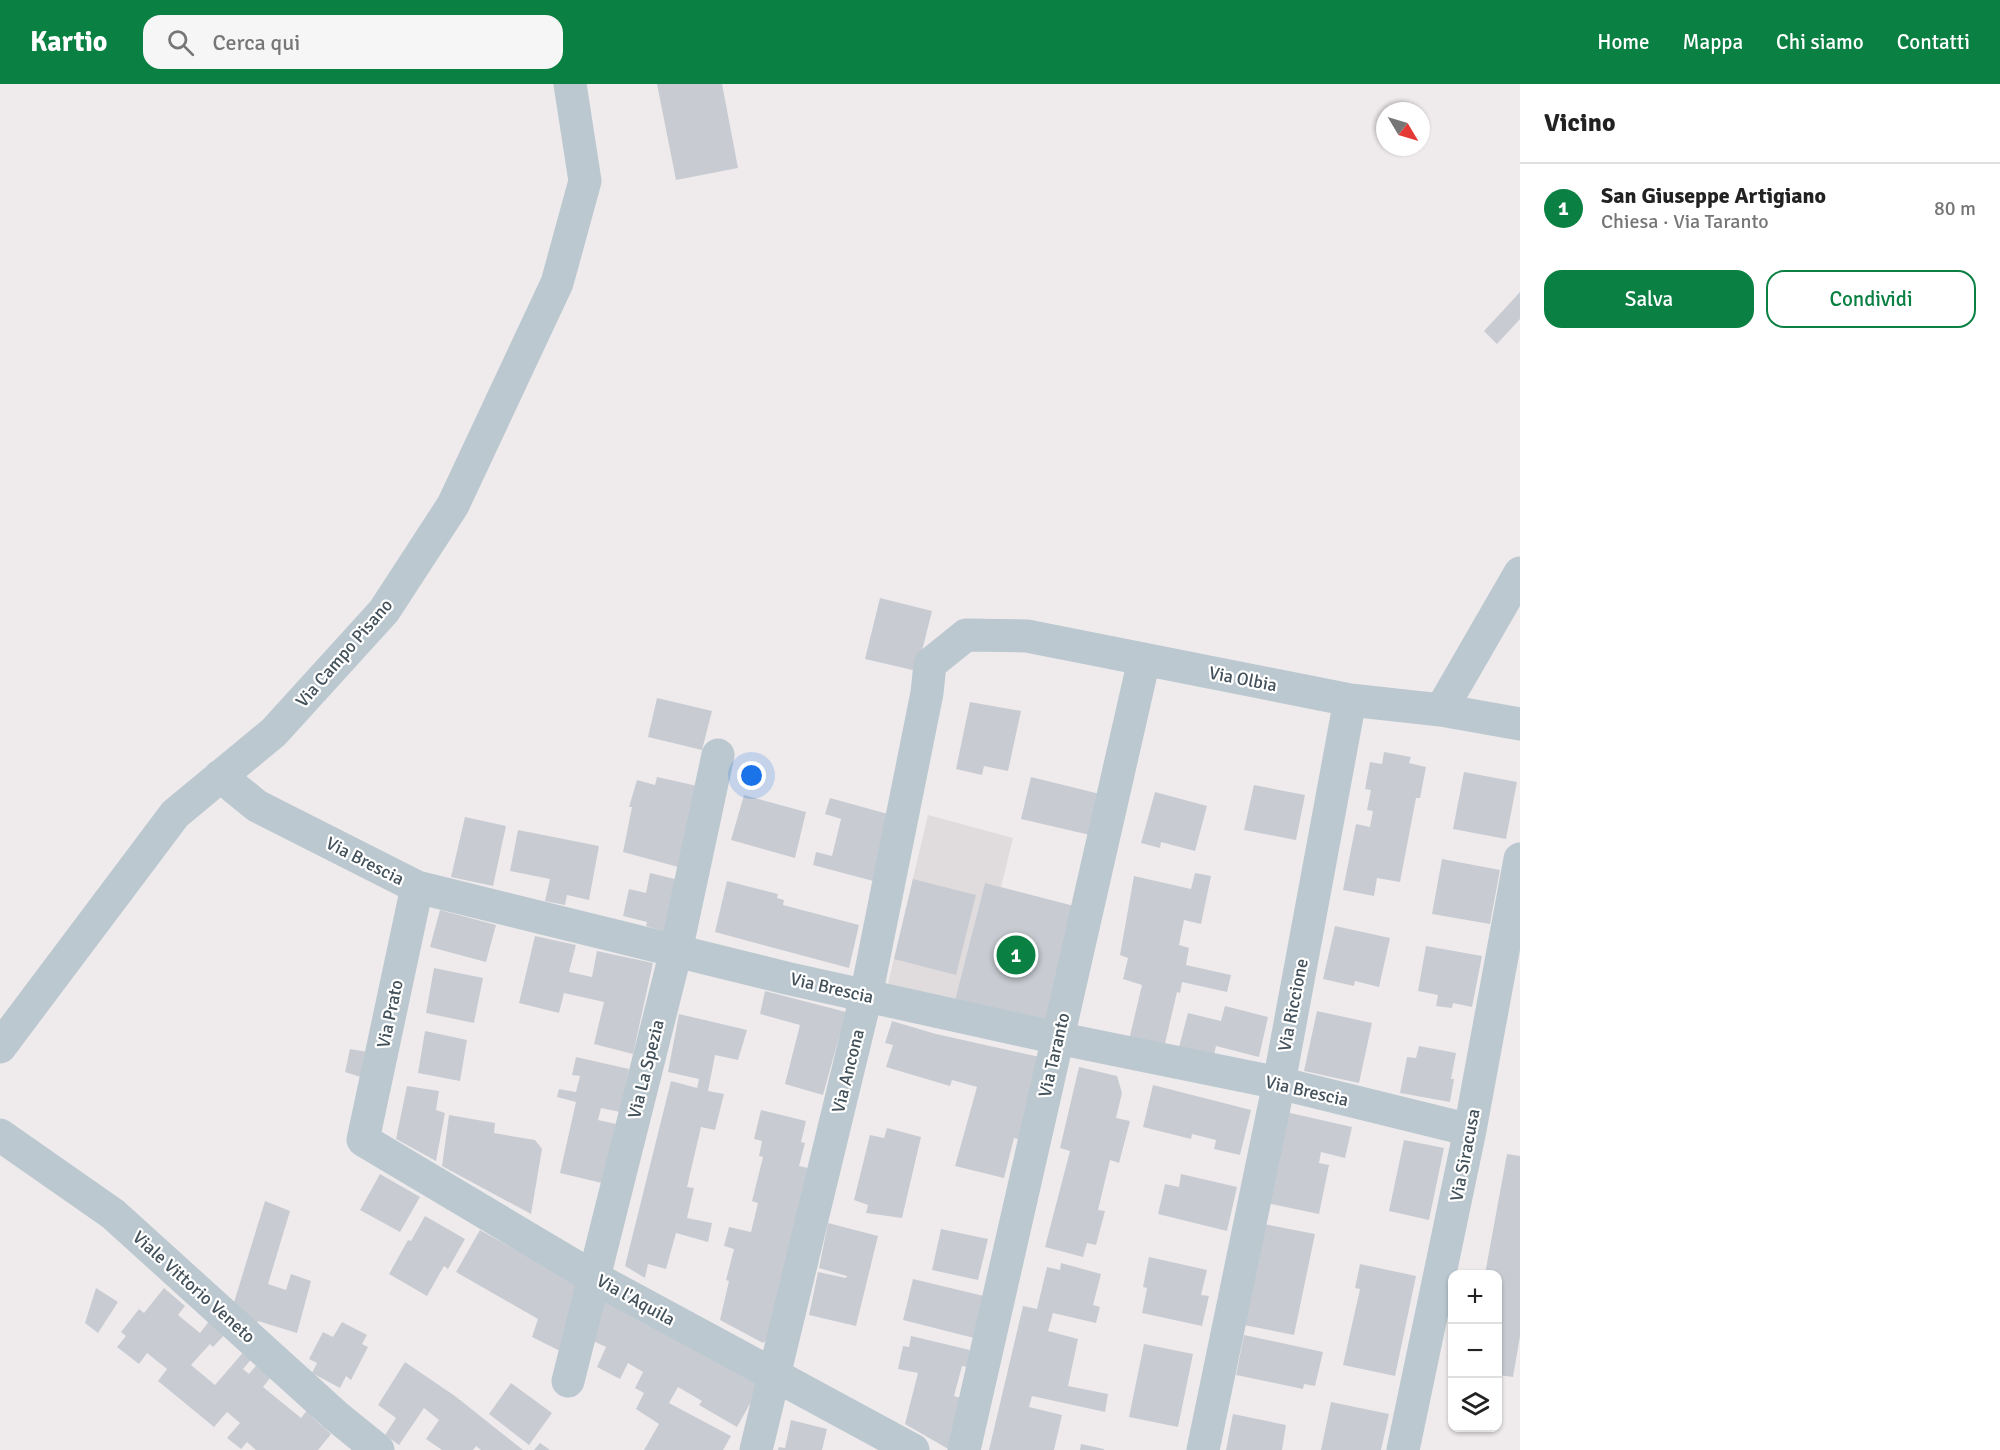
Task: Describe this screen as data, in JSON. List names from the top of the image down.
{
  "streets": {
    "street": [
      "Via Campo Pisano",
      "Via Olbia",
      "Via Brescia",
      "Via Riccione",
      "Via Prato",
      "Via Taranto",
      "Via La Spezia",
      "Via Ancona",
      "Via Siracusa",
      "Viale Vittorio Veneto",
      "Via l'Aquila"
    ]
  },
  "crossings": [
    ["Via Campo Pisano", "Via Brescia"],
    ["Via Olbia", "Via Riccione"],
    ["Via Olbia", "Via Taranto"],
    ["Via Olbia", "Via Ancona"],
    ["Via Brescia", "Via Riccione"],
    ["Via Brescia", "Via Prato"],
    ["Via Brescia", "Via Taranto"],
    ["Via Brescia", "Via La Spezia"],
    ["Via Brescia", "Via Ancona"],
    ["Via Brescia", "Via Siracusa"],
    ["Via Prato", "Via l'Aquila"],
    ["Via La Spezia", "Via l'Aquila"],
    ["Via Ancona", "Via l'Aquila"]
  ],
  "north": "bottom right",
  "page": {
    "header": "Kartio",
    "search": "Cerca qui",
    "nav": [
      "Home",
      "Mappa",
      "Chi siamo",
      "Contatti"
    ],
    "heading": "Vicino",
    "list": [
      {
        "mark": "1",
        "name": "San Giuseppe Artigiano",
        "note": "Chiesa · Via Taranto",
        "value": "80 m"
      }
    ],
    "buttons": ["Salva", "Condividi"],
    "pins": "1",
    "map_buttons": ["+", "−"]
  }
}
